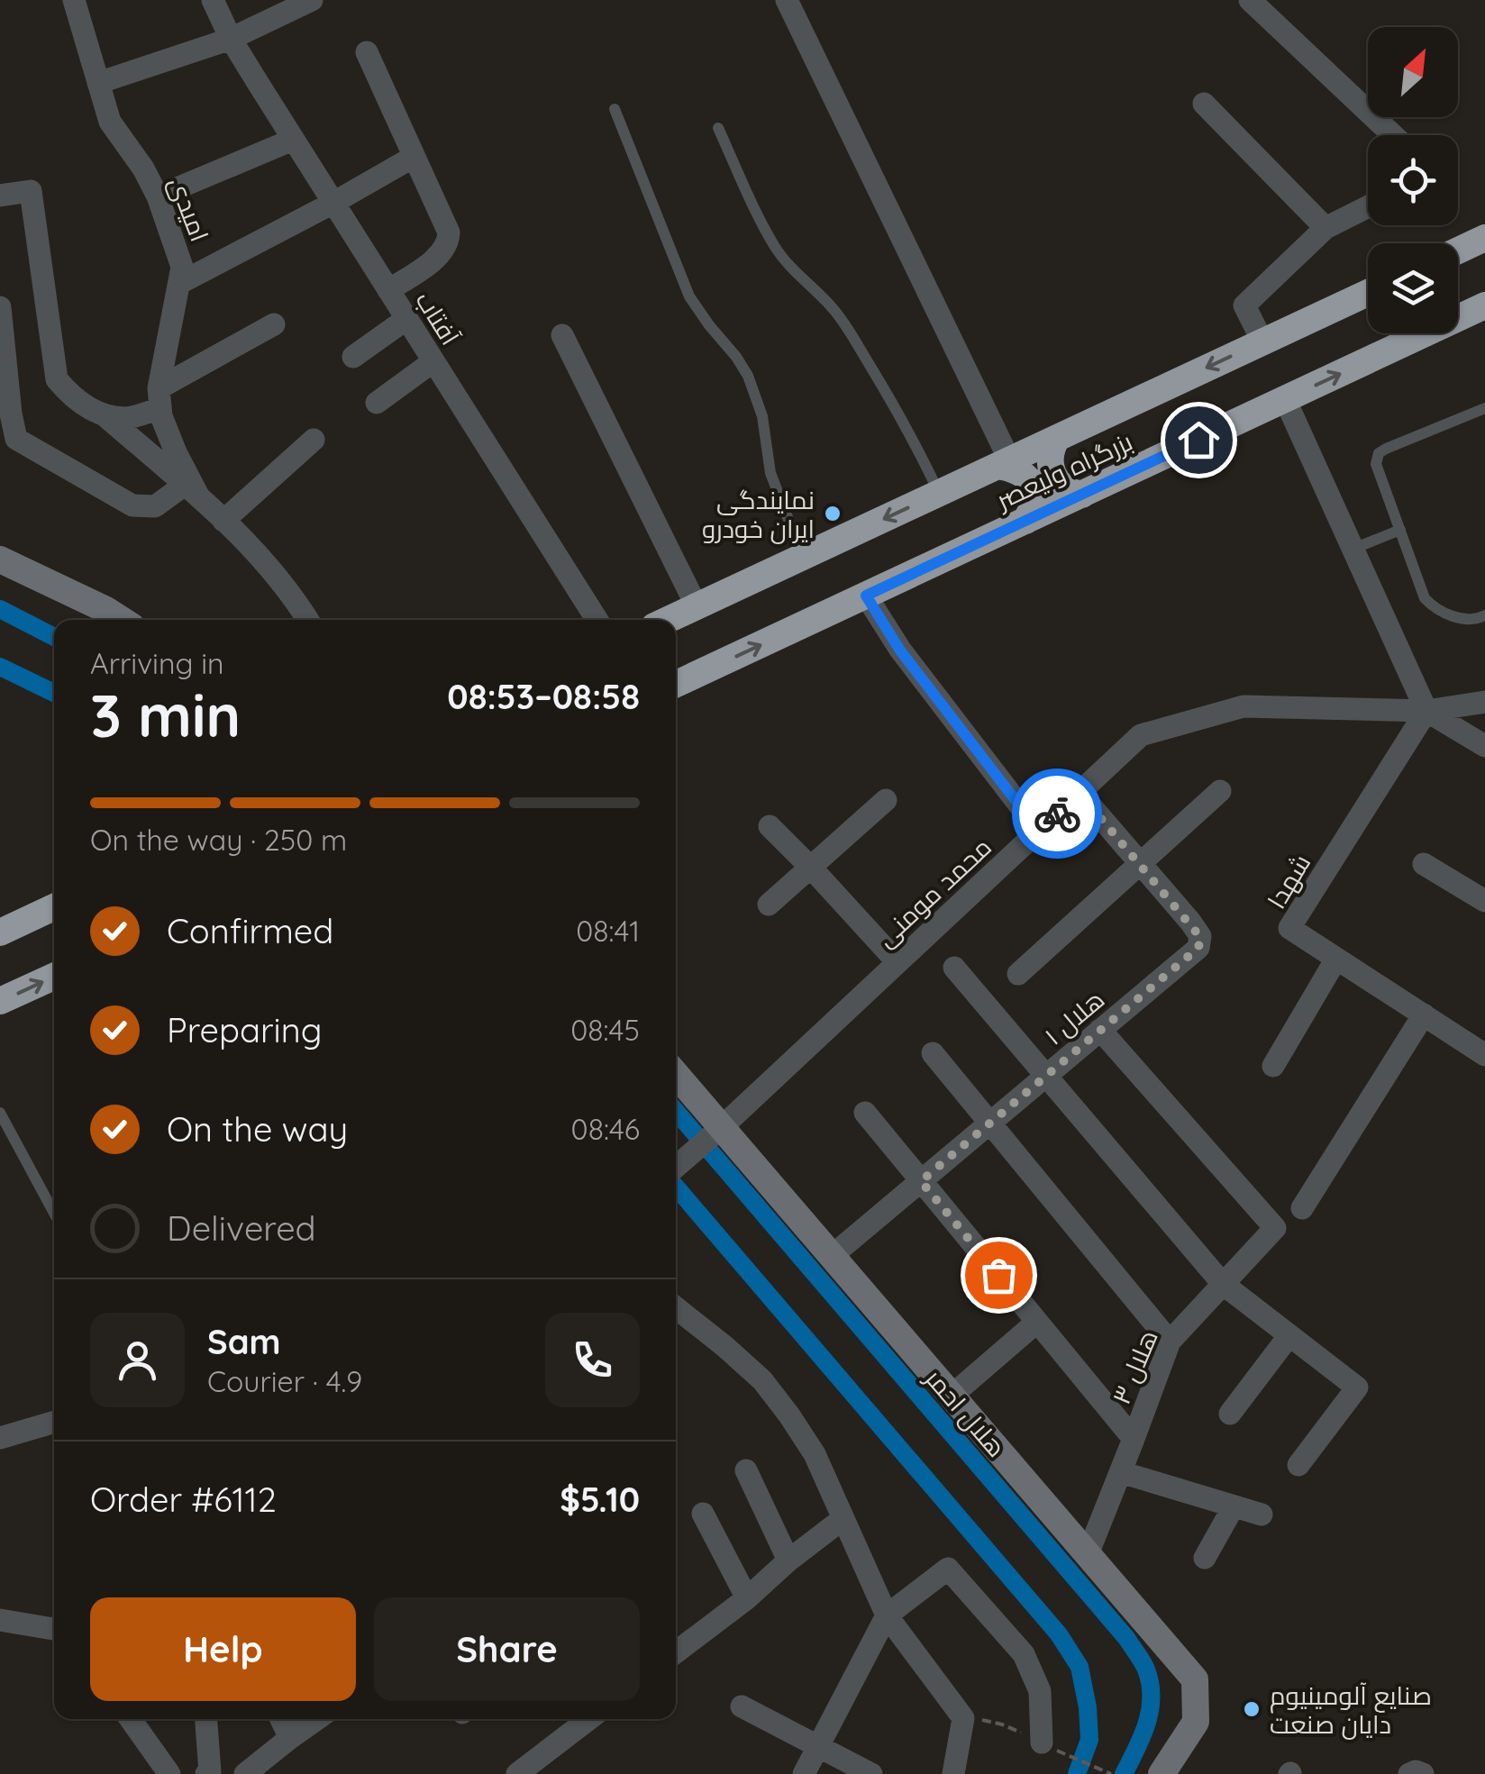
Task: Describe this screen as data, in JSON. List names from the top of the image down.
{
  "streets": {
    "highway": ["بزرگراه ولیعصر"],
    "main road": ["هلال احمر"],
    "street": [
      "امیدی",
      "آفتاب",
      "شهدا",
      "محمد مومنی",
      "هلال ۱",
      "هلال ۳"
    ]
  },
  "crossings": [
    ["شهدا", "محمد مومنی"],
    ["محمد مومنی", "هلال ۱"],
    ["محمد مومنی", "هلال احمر"],
    ["هلال ۱", "هلال ۳"],
    ["هلال ۱", "هلال احمر"],
    ["هلال ۳", "هلال احمر"]
  ],
  "places": ["نمایندگی ایران خودرو", "صنايع آلومینیوم دایان صنعت"],
  "north": "top right",
  "page": {
    "heading": ["3 min", "Arriving in", "08:53–08:58"],
    "panel": [
      "Sam",
      "Courier · 4.9",
      "Order #6112",
      "$5.10"
    ],
    "bar": "On the way · 250 m",
    "list": [
      ["Confirmed", "08:41"],
      ["Preparing", "08:45"],
      ["On the way", "08:46"],
      "Delivered"
    ],
    "buttons": ["Help", "Share"]
  }
}
